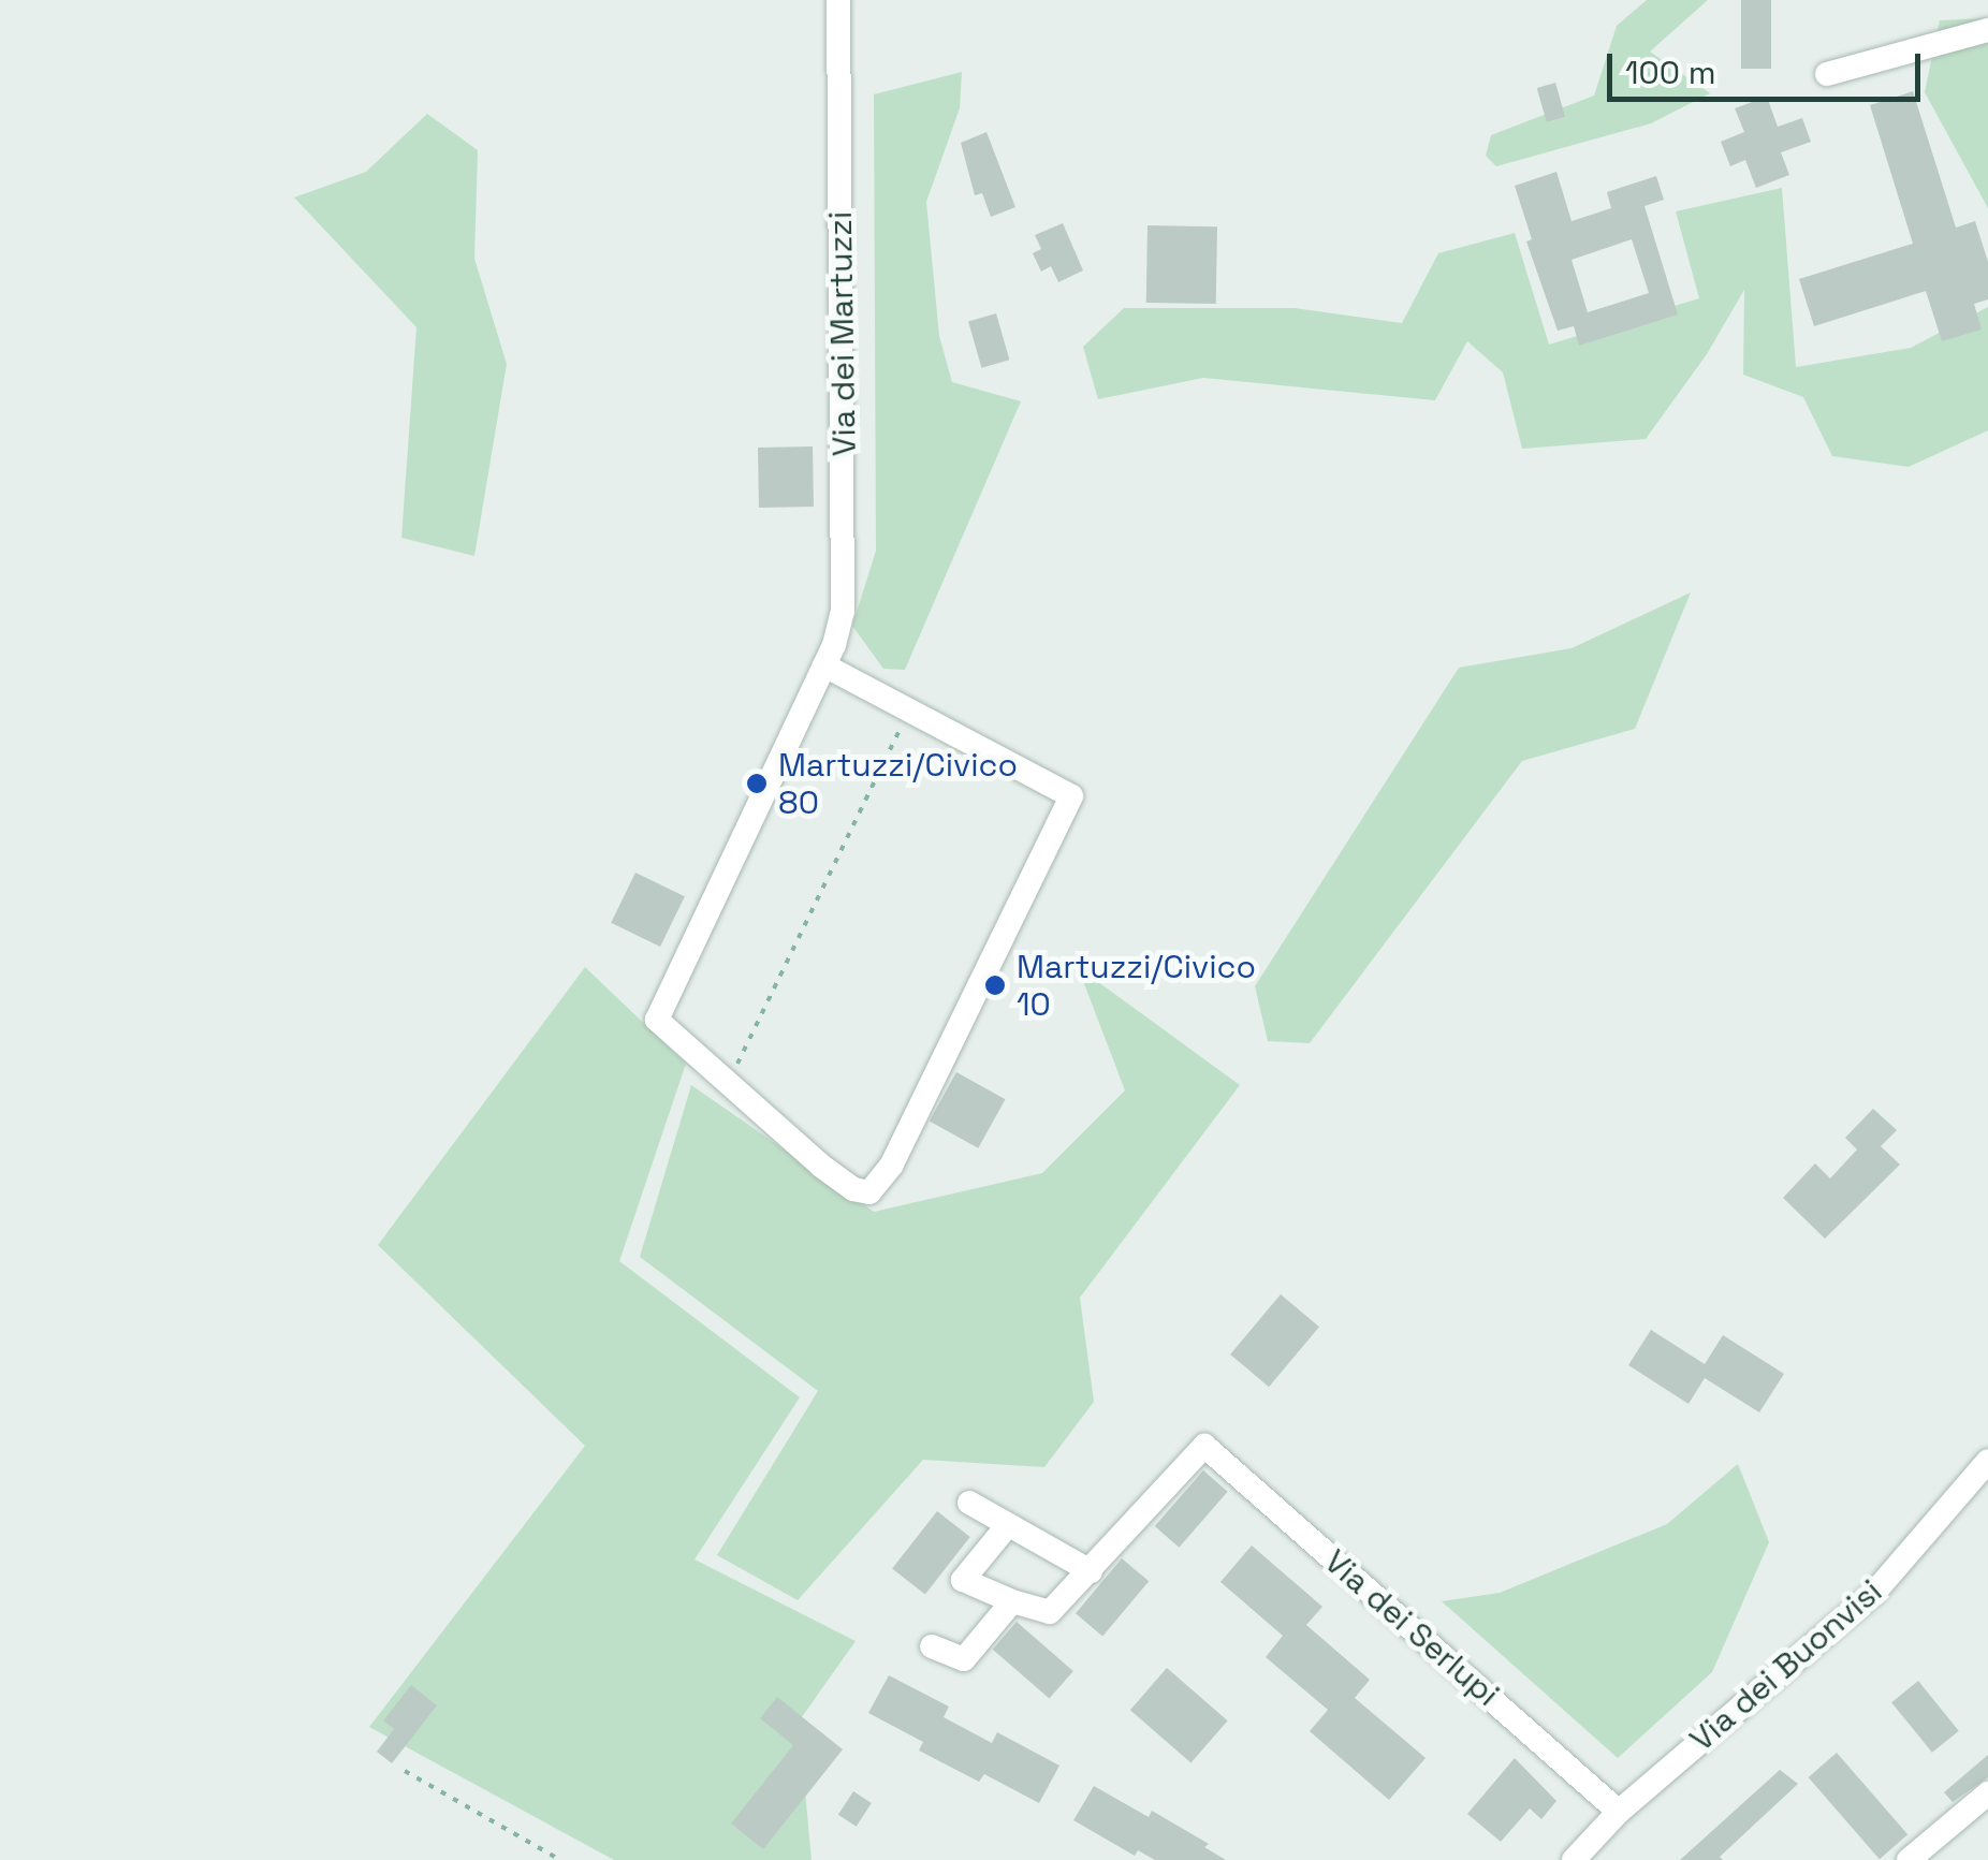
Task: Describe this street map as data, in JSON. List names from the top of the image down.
{
  "streets": {
    "street": ["Via dei Martuzzi", "Via dei Serlupi", "Via dei Buonvisi"]
  },
  "crossings": [
    ["Via dei Serlupi", "Via dei Buonvisi"]
  ],
  "places": ["Martuzzi/Civico 80", "Martuzzi/Civico 10"],
  "scale_bar": "100 m"
}
